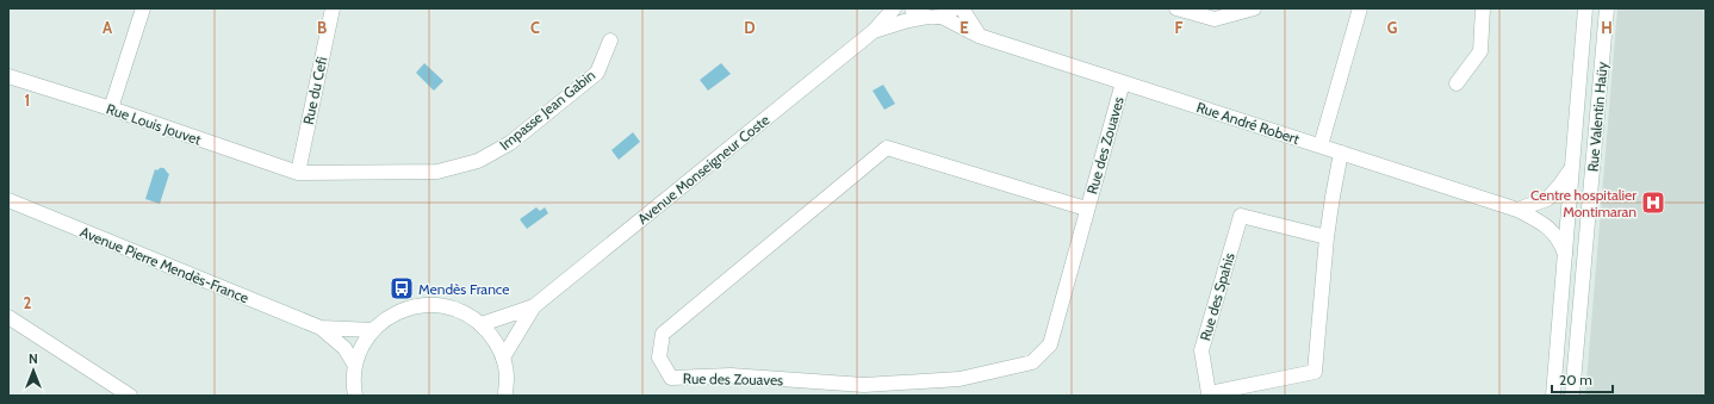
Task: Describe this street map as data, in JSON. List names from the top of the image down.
{
  "streets": {
    "street": [
      "Rue du Cefi",
      "Impasse Jean Gabin",
      "Rue Valentin Haüy",
      "Rue André Robert",
      "Rue Louis Jouvet",
      "Rue des Zouaves",
      "Avenue Monseigneur Coste",
      "Avenue Pierre Mendès-France",
      "Rue des Spahis"
    ]
  },
  "crossings": [
    ["Rue du Cefi", "Impasse Jean Gabin"],
    ["Rue du Cefi", "Rue Louis Jouvet"],
    ["Impasse Jean Gabin", "Rue Louis Jouvet"],
    ["Rue Valentin Haüy", "Rue André Robert"],
    ["Rue André Robert", "Rue des Zouaves"],
    ["Rue André Robert", "Avenue Monseigneur Coste"],
    ["Rue André Robert", "Rue des Spahis"]
  ],
  "places": {
    "hospital": ["Centre hospitalier Montimaran"],
    "bus stop": ["Mendès France"]
  },
  "scale_bar": "20 m",
  "north": "top",
  "grid": {
    "columns": [
      "A",
      "B",
      "C",
      "D",
      "E",
      "F",
      "G",
      "H"
    ],
    "rows": ["1", "2"]
  }
}
